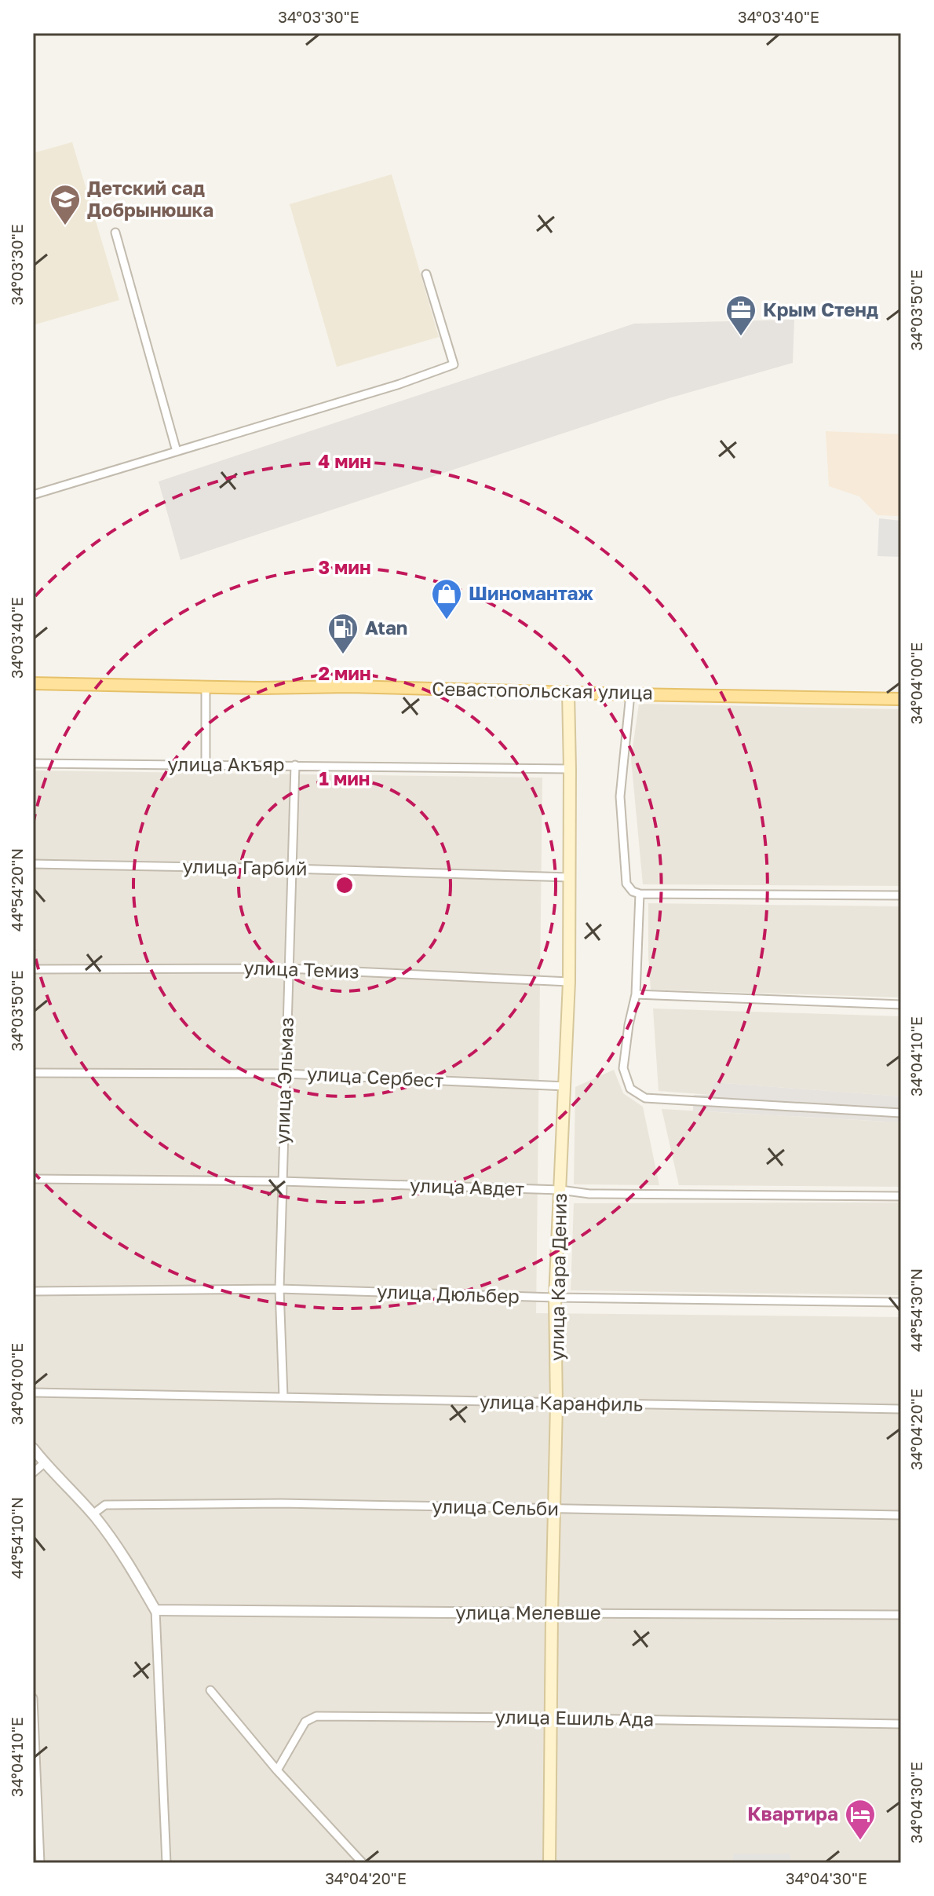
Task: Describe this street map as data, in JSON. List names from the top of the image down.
{
  "streets": {
    "main road": ["Севастопольская улица", "улица Кара Дениз"],
    "street": [
      "улица Акъяр",
      "улица Гарбий",
      "улица Темиз",
      "улица Сербест",
      "улица Эльмаз",
      "улица Авдет",
      "улица Дюльбер",
      "улица Каранфиль",
      "улица Сельби",
      "улица Мелевше",
      "улица Ешиль Ада"
    ]
  },
  "crossings": [
    ["Севастопольская улица", "улица Кара Дениз"],
    ["улица Акъяр", "улица Эльмаз"],
    ["улица Акъяр", "улица Кара Дениз"],
    ["улица Гарбий", "улица Эльмаз"],
    ["улица Гарбий", "улица Кара Дениз"],
    ["улица Темиз", "улица Эльмаз"],
    ["улица Темиз", "улица Кара Дениз"],
    ["улица Сербест", "улица Эльмаз"],
    ["улица Сербест", "улица Кара Дениз"],
    ["улица Эльмаз", "улица Авдет"],
    ["улица Эльмаз", "улица Дюльбер"],
    ["улица Эльмаз", "улица Каранфиль"],
    ["улица Авдет", "улица Кара Дениз"],
    ["улица Кара Дениз", "улица Дюльбер"],
    ["улица Кара Дениз", "улица Каранфиль"],
    ["улица Кара Дениз", "улица Сельби"],
    ["улица Кара Дениз", "улица Мелевше"],
    ["улица Кара Дениз", "улица Ешиль Ада"]
  ],
  "places": {
    "school or university": ["Детский сад Добрынюшка"],
    "office": ["Крым Стенд"],
    "shop": ["Шиномантаж"],
    "fuel station": ["Atan"],
    "hotel": ["Квартира"]
  },
  "coordinates": [
    "34°03'30\"E",
    "34°03'40\"E",
    "34°03'50\"E",
    "34°04'00\"E",
    "44°54'20\"N",
    "34°04'10\"E",
    "44°54'30\"N",
    "34°04'20\"E",
    "44°54'10\"N",
    "34°04'30\"E"
  ],
  "rings": [
    "4 мин",
    "3 мин",
    "2 мин",
    "1 мин"
  ]
}
